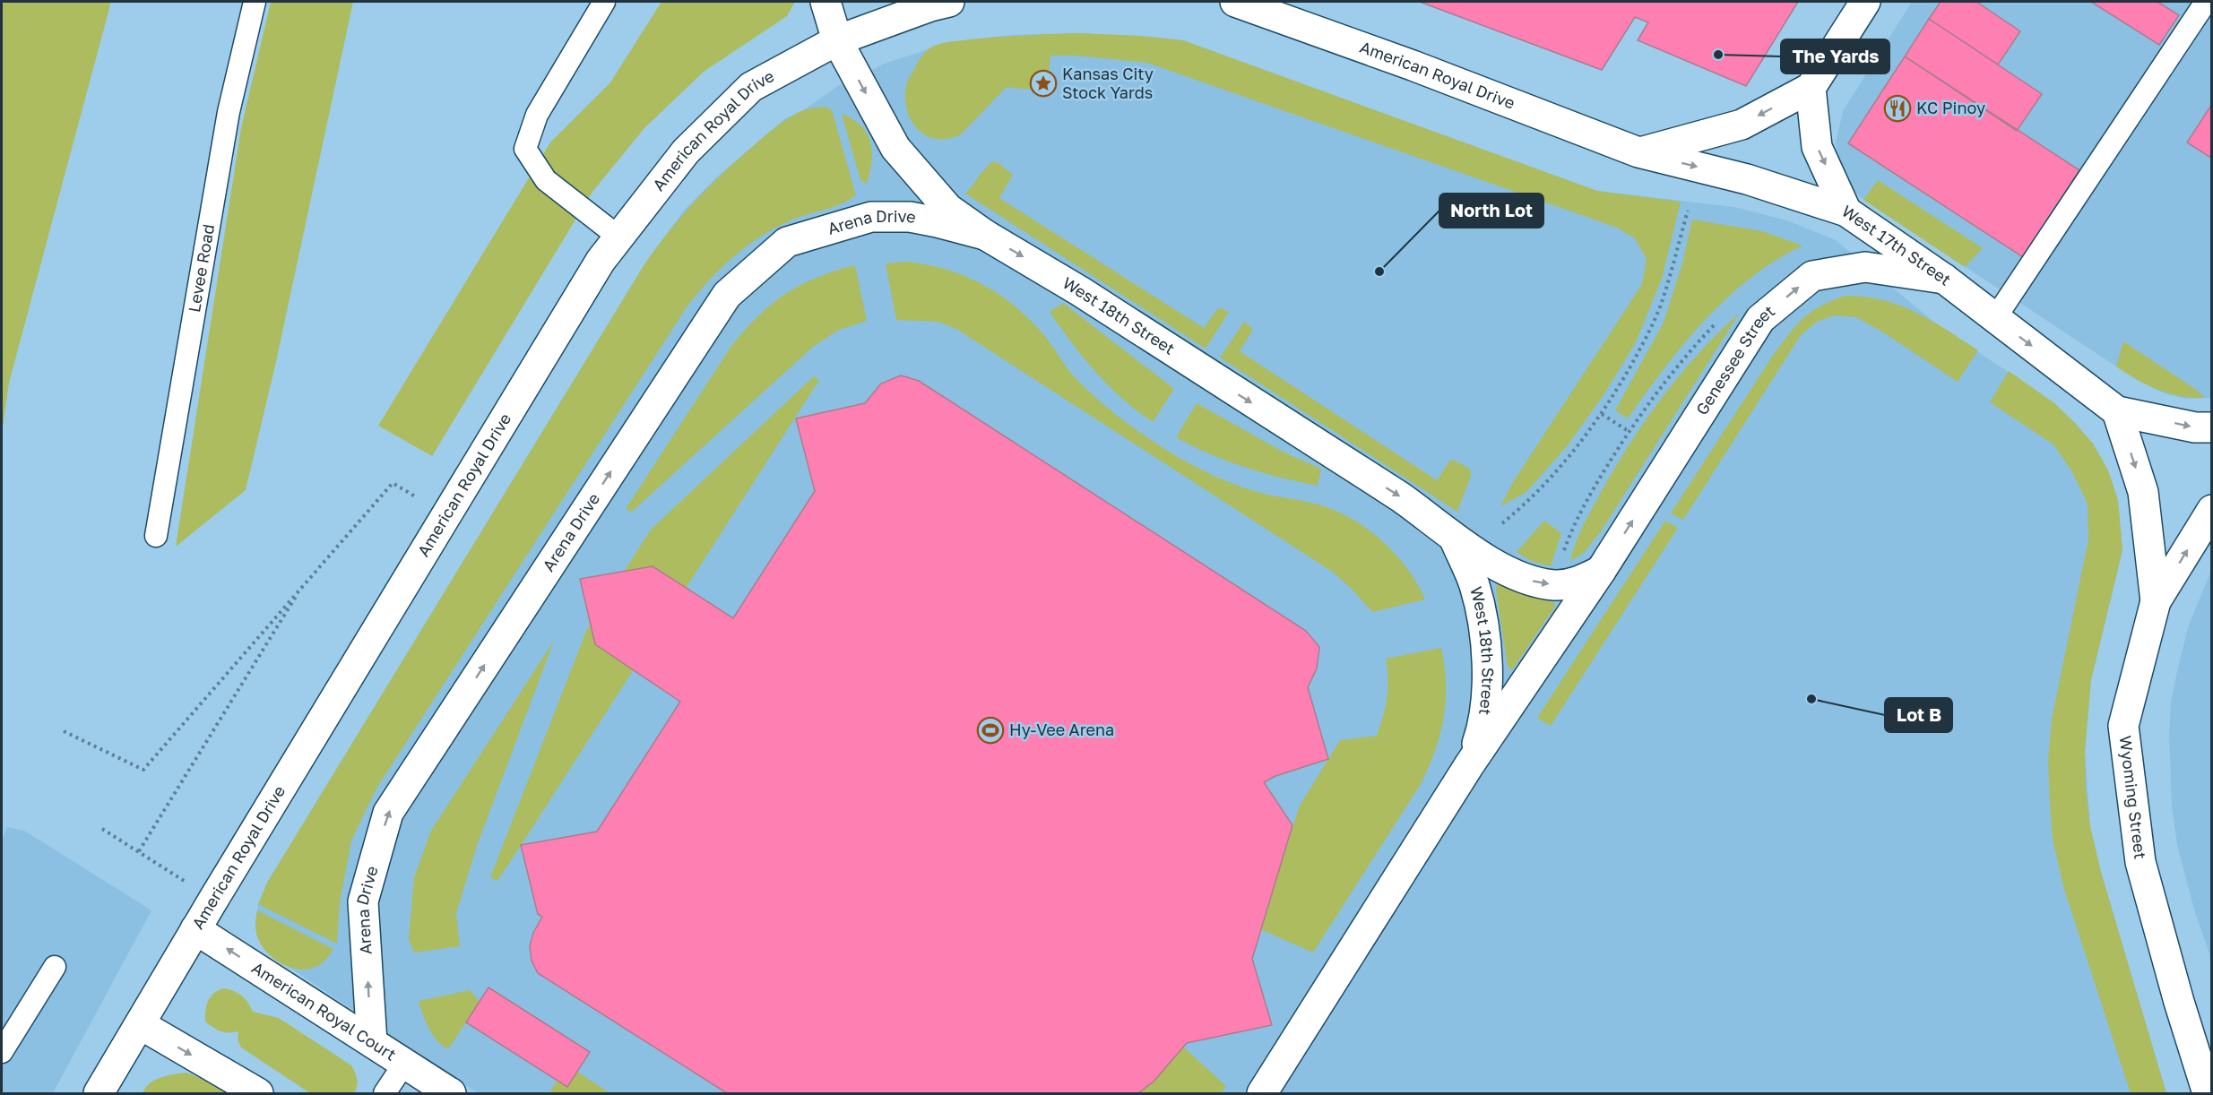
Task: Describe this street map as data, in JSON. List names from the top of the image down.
{
  "streets": {
    "street": [
      "American Royal Drive",
      "Arena Drive",
      "West 17th Street",
      "West 18th Street",
      "Genessee Street",
      "Wyoming Street",
      "American Royal Court"
    ],
    "lane": ["Levee Road"]
  },
  "crossings": [
    ["American Royal Drive", "West 17th Street"],
    ["American Royal Drive", "West 18th Street"],
    ["American Royal Drive", "American Royal Court"],
    ["Arena Drive", "West 18th Street"],
    ["Arena Drive", "American Royal Court"],
    ["West 17th Street", "Genessee Street"],
    ["West 18th Street", "Genessee Street"]
  ],
  "one_way": ["Arena Drive", "West 17th Street", "West 18th Street"],
  "places": {
    "other": ["The Yards", "North Lot", "Lot B"],
    "place": ["Kansas City Stock Yards"],
    "restaurant": ["KC Pinoy"],
    "sports": ["Hy-Vee Arena"]
  }
}
